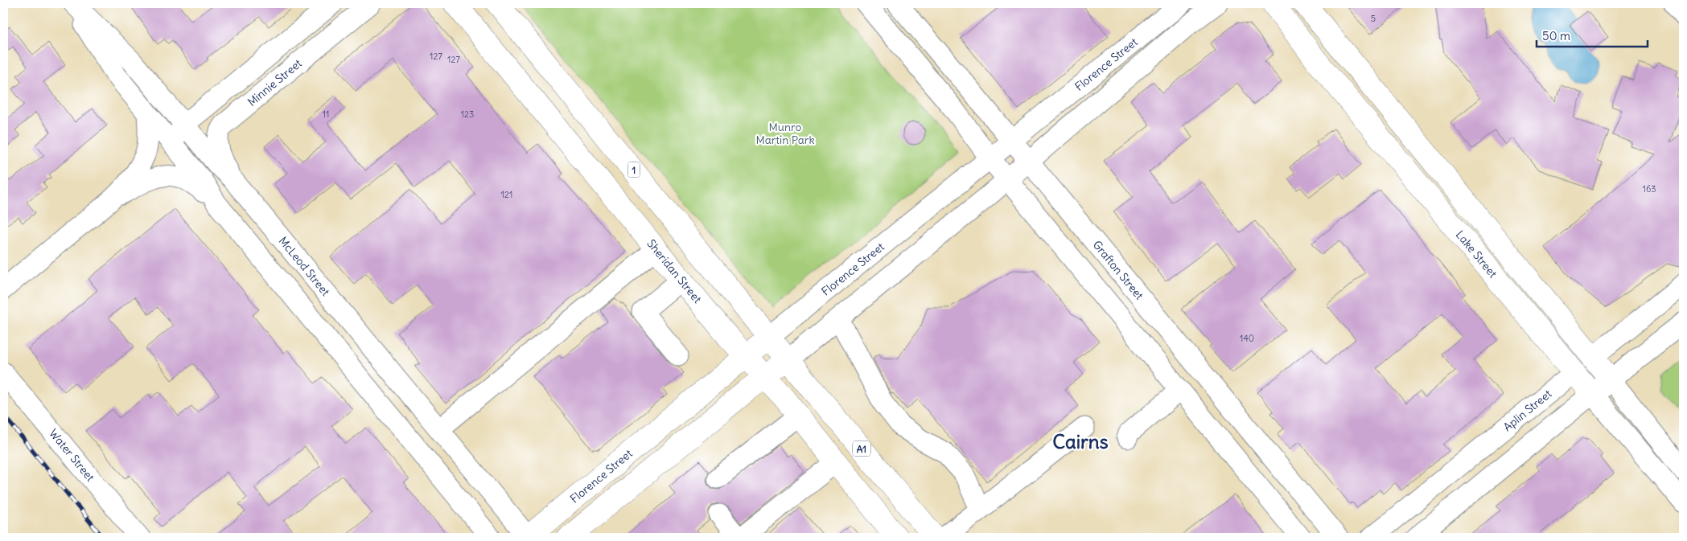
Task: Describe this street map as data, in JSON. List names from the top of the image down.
{
  "streets": {
    "main road": [
      "Florence Street",
      "1",
      "Lake Street",
      "Sheridan Street",
      "Aplin Street",
      "A1"
    ],
    "street": [
      "Minnie Street",
      "McLeod Street",
      "Grafton Street",
      "Water Street"
    ]
  },
  "crossings": [
    ["Florence Street", "1"],
    ["Florence Street", "McLeod Street"],
    ["Florence Street", "Grafton Street"],
    ["Florence Street", "Sheridan Street"],
    ["Florence Street", "A1"],
    ["Minnie Street", "McLeod Street"],
    ["1", "A1"],
    ["Lake Street", "Aplin Street"]
  ],
  "districts": ["Cairns"],
  "parks": ["Munro Martin Park"],
  "house_numbers": [
    "5",
    "127",
    "127",
    "11",
    "123",
    "163",
    "121",
    "140"
  ],
  "scale_bar": "50 m"
}
